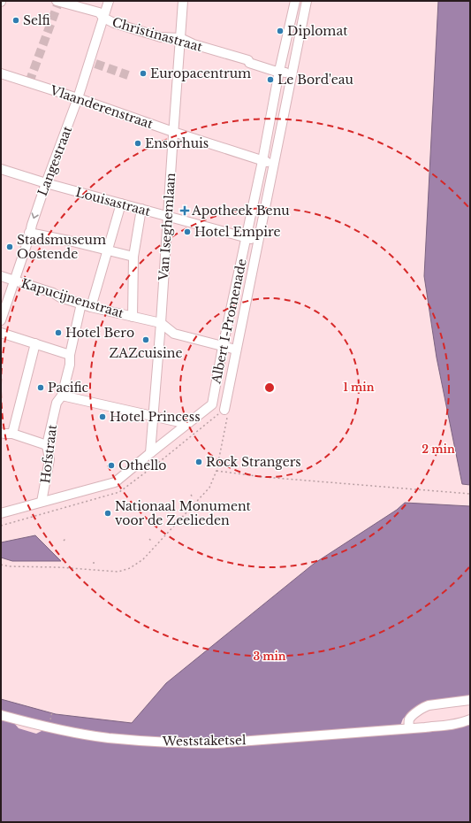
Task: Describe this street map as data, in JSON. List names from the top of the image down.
{
  "streets": {
    "street": [
      "Christinastraat",
      "Vlaanderenstraat",
      "Langestraat",
      "Louisastraat",
      "Van Iseghemlaan",
      "Kapucijnenstraat",
      "Albert I-Promenade",
      "Hofstraat",
      "Weststaketsel"
    ]
  },
  "crossings": [
    ["Christinastraat", "Langestraat"],
    ["Christinastraat", "Van Iseghemlaan"],
    ["Christinastraat", "Albert I-Promenade"],
    ["Vlaanderenstraat", "Langestraat"],
    ["Vlaanderenstraat", "Van Iseghemlaan"],
    ["Vlaanderenstraat", "Albert I-Promenade"],
    ["Langestraat", "Louisastraat"],
    ["Langestraat", "Kapucijnenstraat"],
    ["Louisastraat", "Van Iseghemlaan"],
    ["Louisastraat", "Albert I-Promenade"],
    ["Van Iseghemlaan", "Kapucijnenstraat"],
    ["Van Iseghemlaan", "Albert I-Promenade"],
    ["Kapucijnenstraat", "Albert I-Promenade"],
    ["Kapucijnenstraat", "Hofstraat"],
    ["Albert I-Promenade", "Hofstraat"]
  ],
  "places": {
    "other": [
      "Selfi",
      "Diplomat",
      "Europacentrum",
      "Le Bord'eau",
      "Ensorhuis",
      "Hotel Empire",
      "Stadsmuseum Oostende",
      "Hotel Bero",
      "ZAZcuisine",
      "Pacific",
      "Hotel Princess",
      "Rock Strangers",
      "Othello",
      "Nationaal Monument voor de Zeelieden"
    ],
    "health": ["Apotheek Benu"]
  },
  "rings": ["1 min", "2 min", "3 min"]
}
